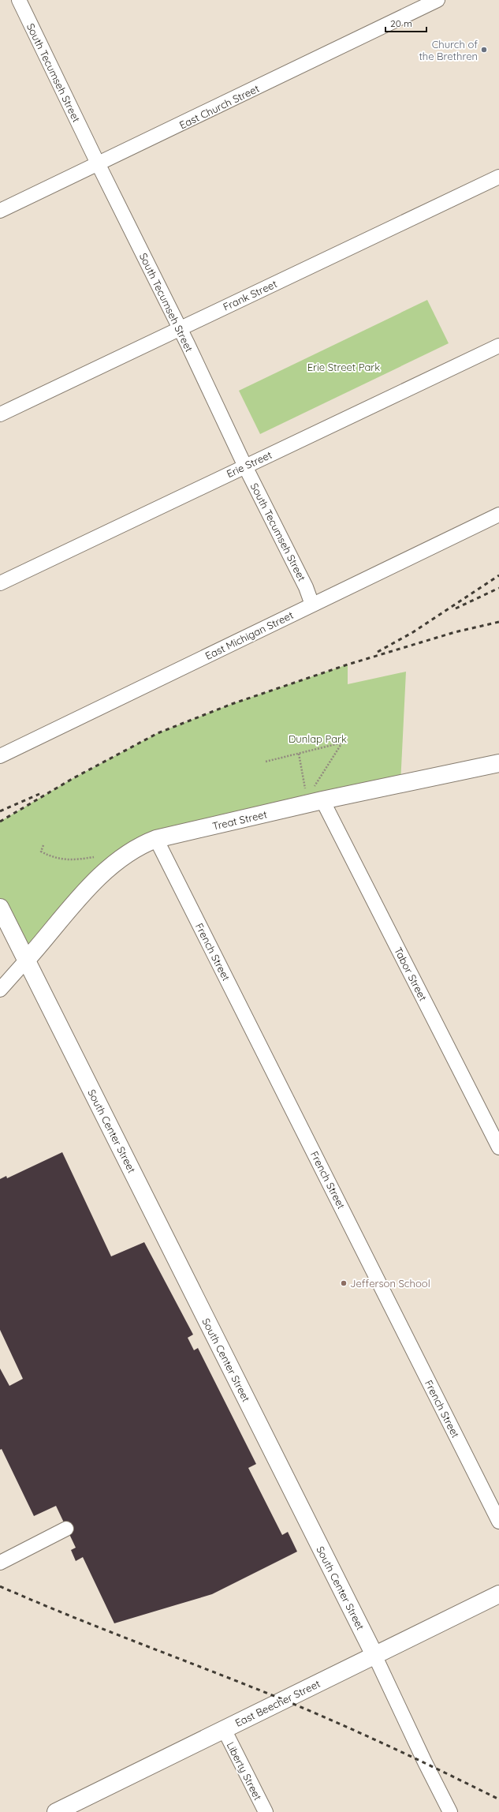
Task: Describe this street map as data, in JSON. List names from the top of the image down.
{
  "streets": {
    "street": [
      "South Tecumseh Street",
      "East Church Street",
      "Frank Street",
      "Erie Street",
      "East Michigan Street",
      "Treat Street",
      "French Street",
      "Tabor Street",
      "South Center Street",
      "East Beecher Street",
      "Liberty Street"
    ]
  },
  "crossings": [
    ["South Tecumseh Street", "East Church Street"],
    ["South Tecumseh Street", "Frank Street"],
    ["South Tecumseh Street", "Erie Street"],
    ["South Tecumseh Street", "East Michigan Street"],
    ["Treat Street", "French Street"],
    ["Treat Street", "Tabor Street"],
    ["Treat Street", "South Center Street"],
    ["South Center Street", "East Beecher Street"],
    ["East Beecher Street", "Liberty Street"]
  ],
  "parks": ["Erie Street Park", "Dunlap Park"],
  "places": ["Church of the Brethren", "Jefferson School"],
  "scale_bar": "20 m"
}
